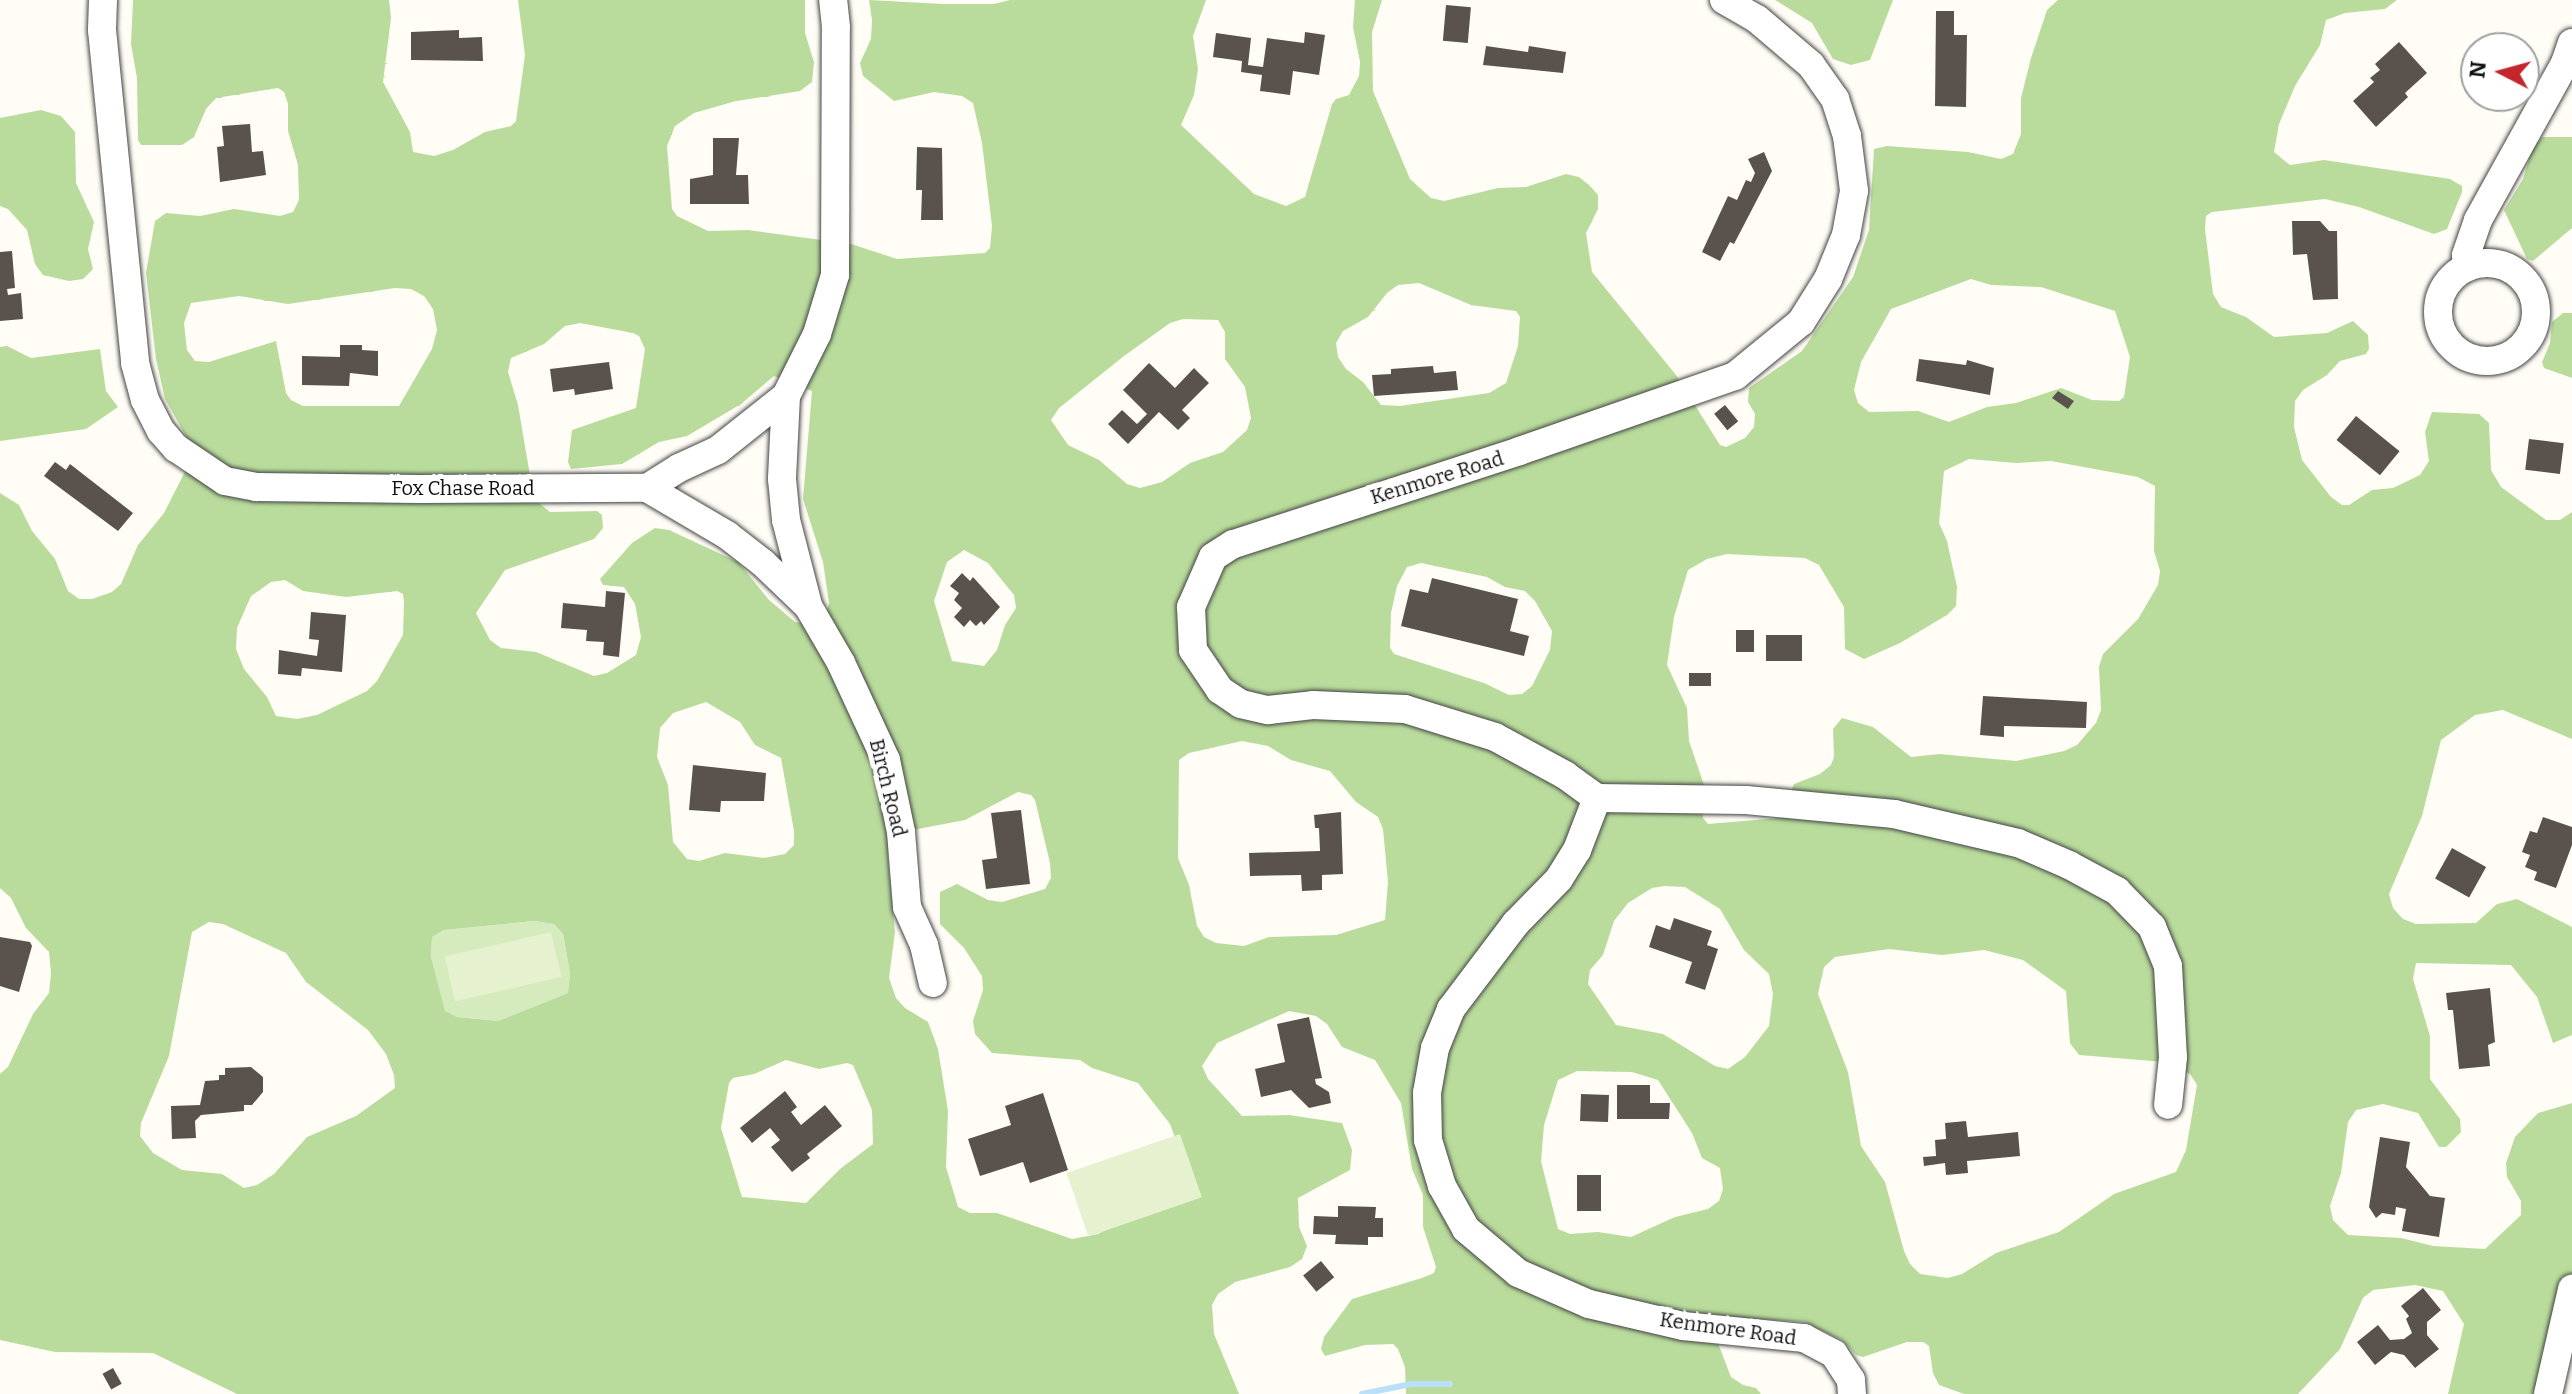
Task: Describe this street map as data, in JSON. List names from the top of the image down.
{
  "streets": {
    "street": ["Kenmore Road", "Fox Chase Road", "Birch Road"]
  },
  "crossings": [
    ["Fox Chase Road", "Birch Road"]
  ],
  "north": "left"
}
